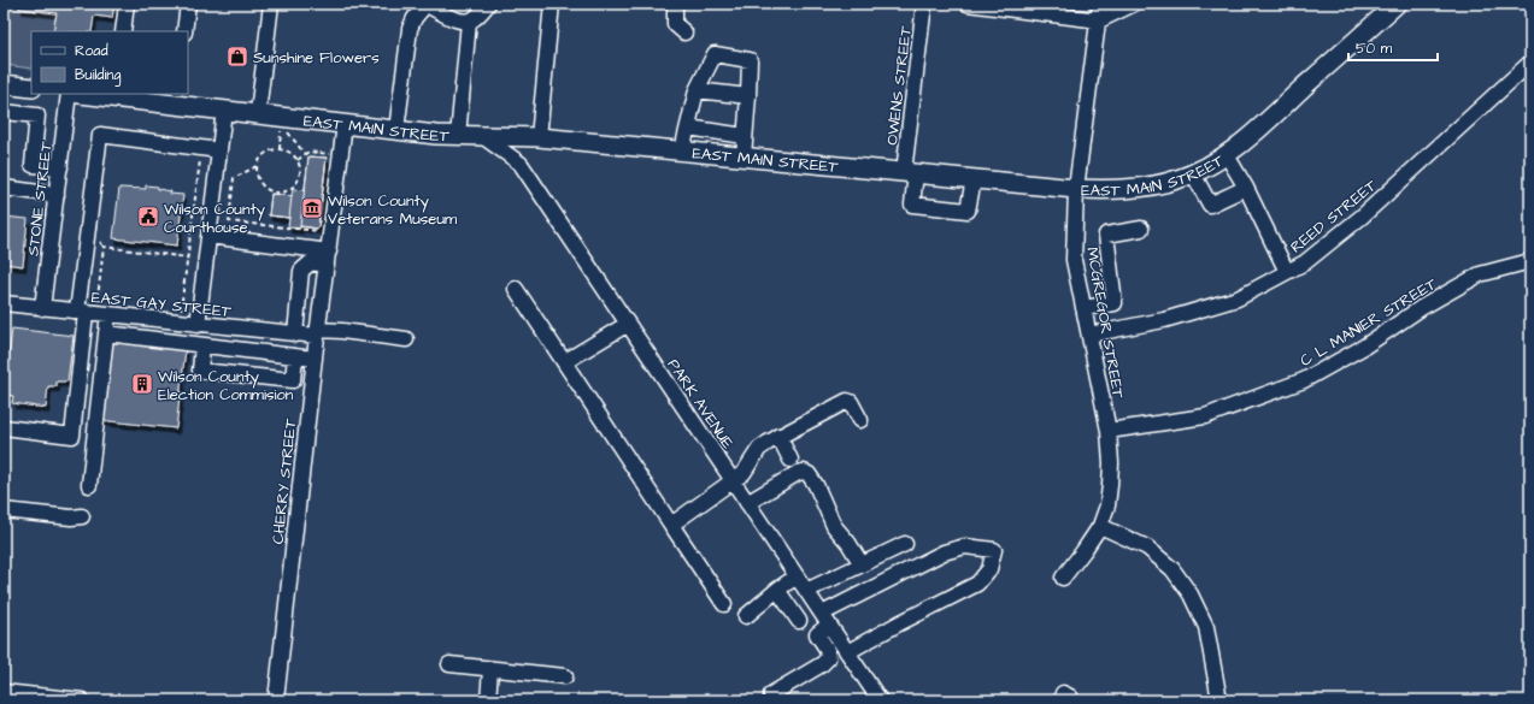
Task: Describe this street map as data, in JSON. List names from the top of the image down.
{
  "streets": {
    "main road": ["EAST MAIN STREET"],
    "street": [
      "OWENS STREET",
      "STONE STREET",
      "REED STREET",
      "EAST GAY STREET",
      "C L MANIER STREET",
      "MCGREGOR STREET",
      "PARK AVENUE",
      "CHERRY STREET"
    ]
  },
  "crossings": [
    ["OWENS STREET", "EAST MAIN STREET"],
    ["EAST MAIN STREET", "MCGREGOR STREET"],
    ["EAST MAIN STREET", "PARK AVENUE"],
    ["EAST MAIN STREET", "CHERRY STREET"],
    ["STONE STREET", "EAST GAY STREET"],
    ["REED STREET", "MCGREGOR STREET"],
    ["EAST GAY STREET", "CHERRY STREET"],
    ["C L MANIER STREET", "MCGREGOR STREET"]
  ],
  "places": {
    "shop": ["Sunshine Flowers"],
    "museum": ["Wilson County Veterans Museum"],
    "public building": ["Wilson County Courthouse"],
    "building": ["Wilson County Election Commision"]
  },
  "legend": ["Road", "Building"],
  "scale_bar": "50 m"
}
